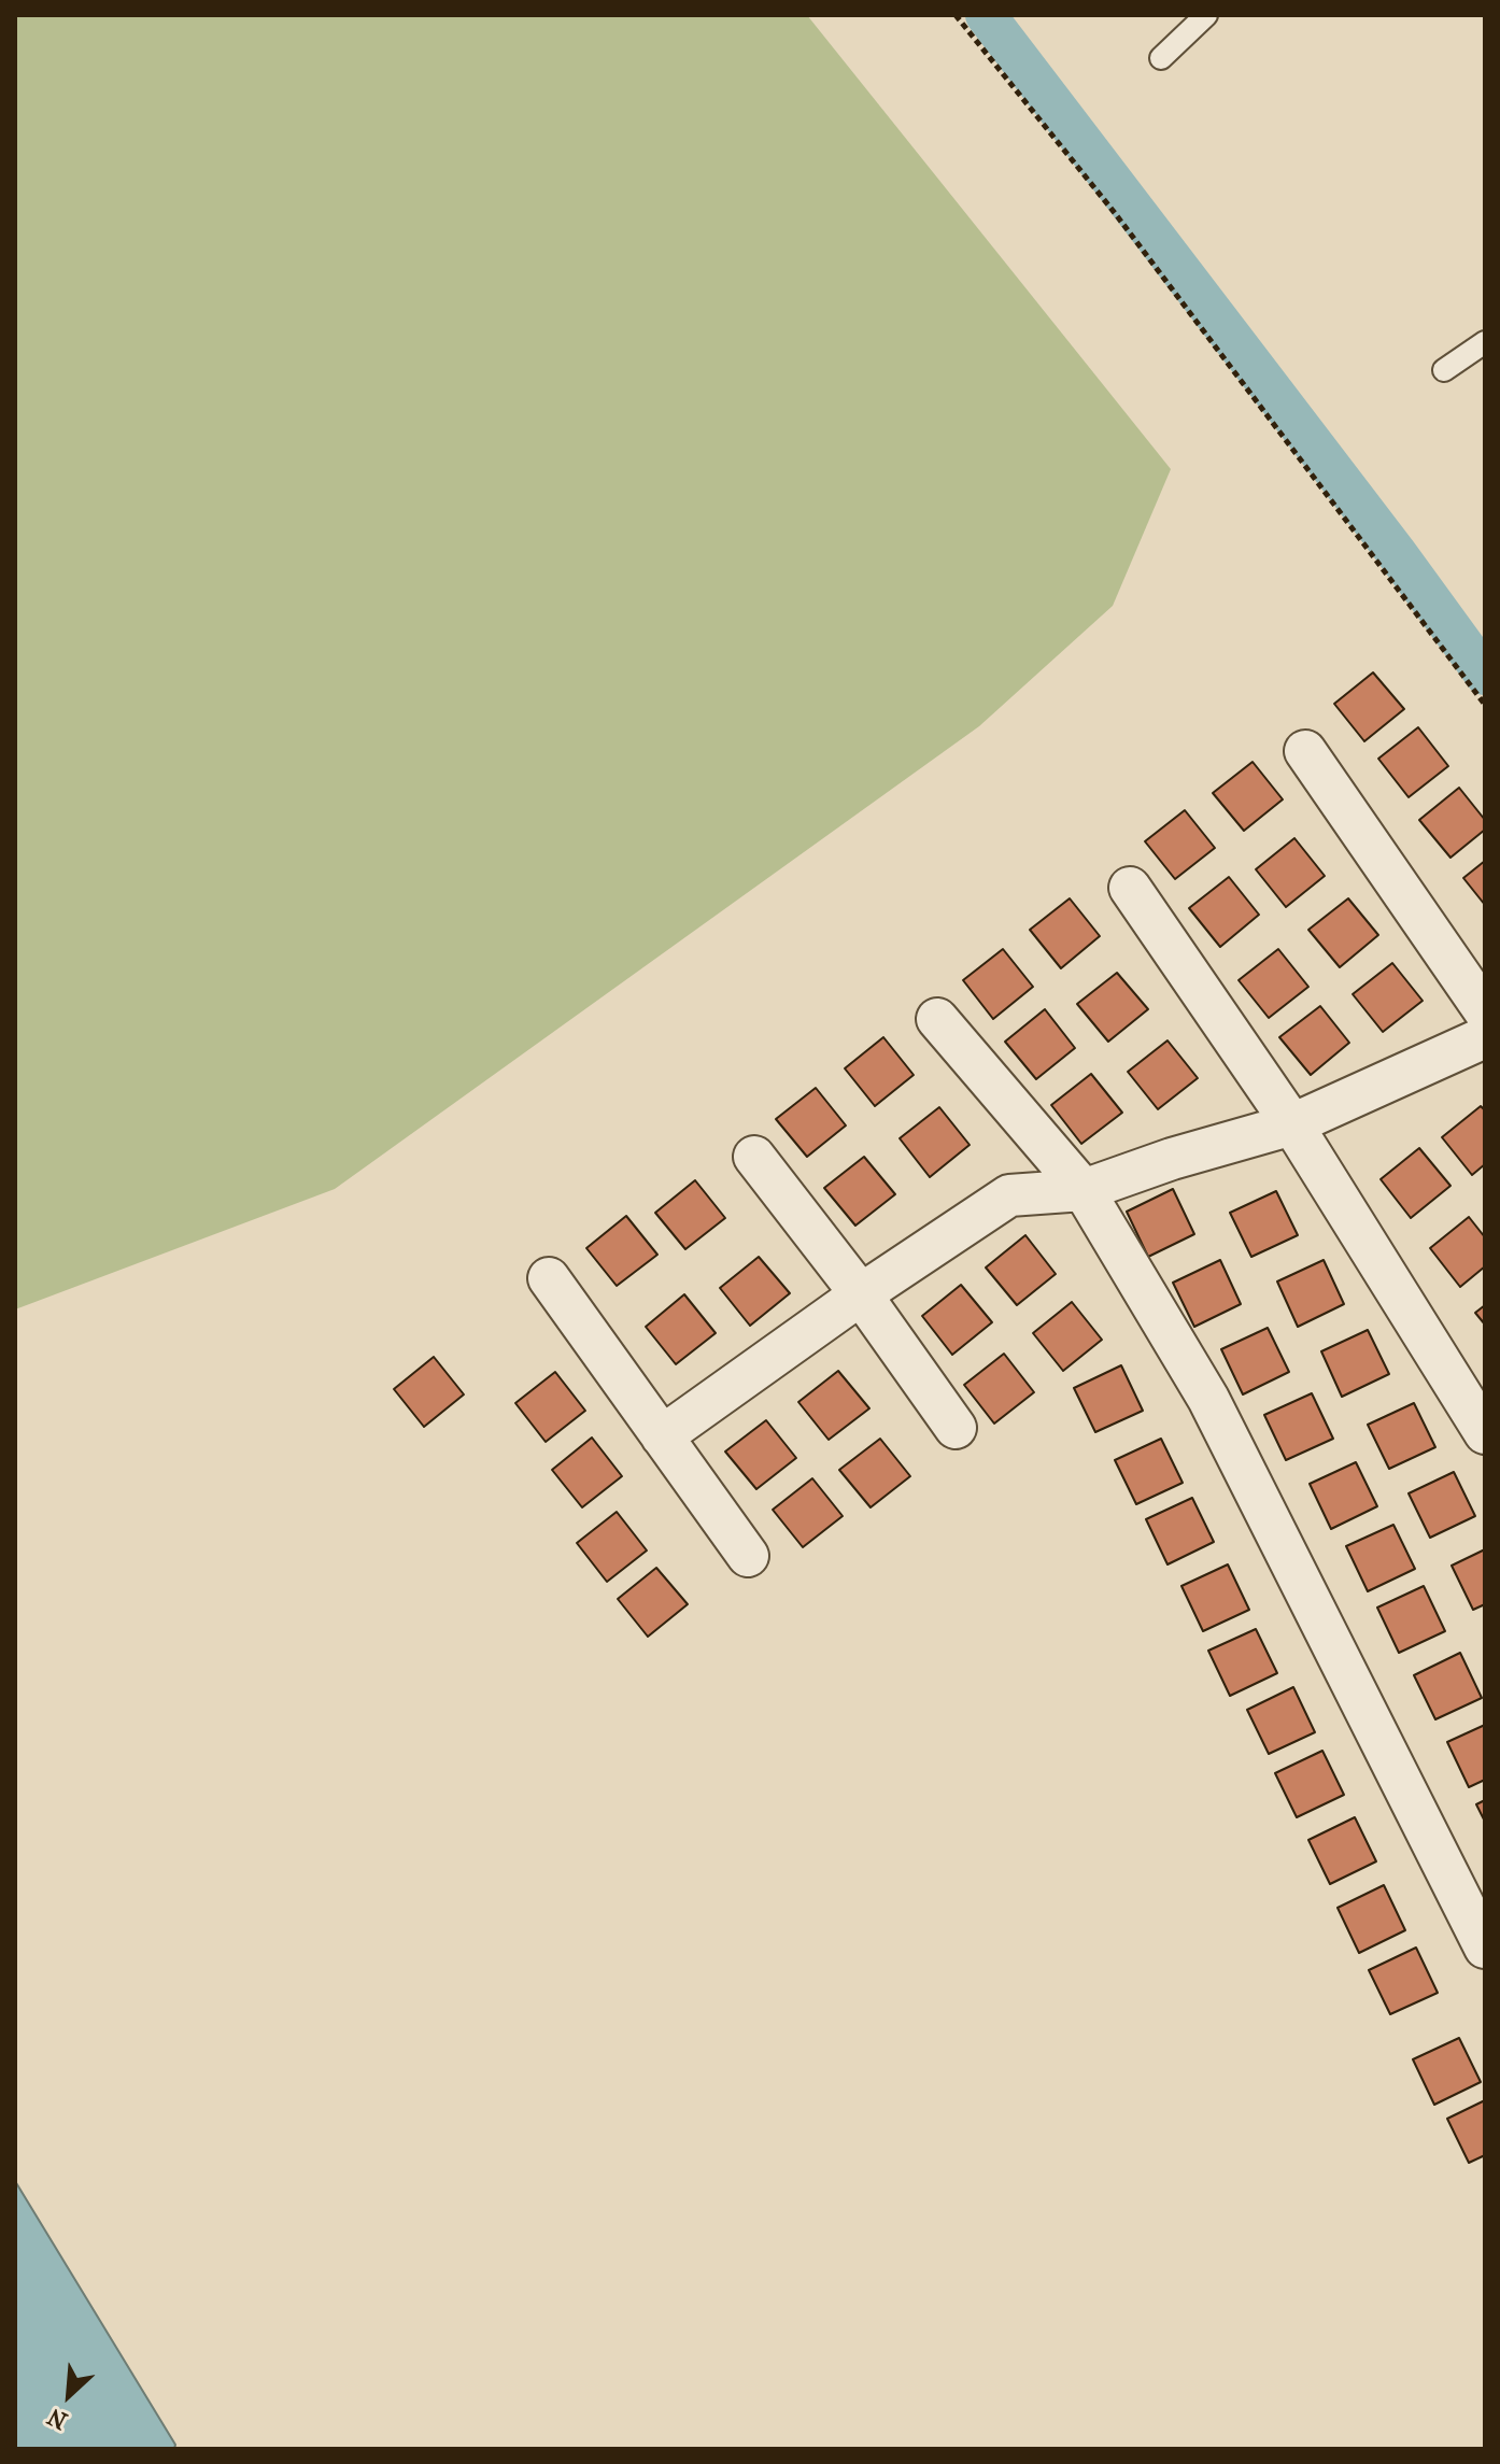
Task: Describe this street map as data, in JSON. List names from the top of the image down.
{
  "north": "bottom left"
}
